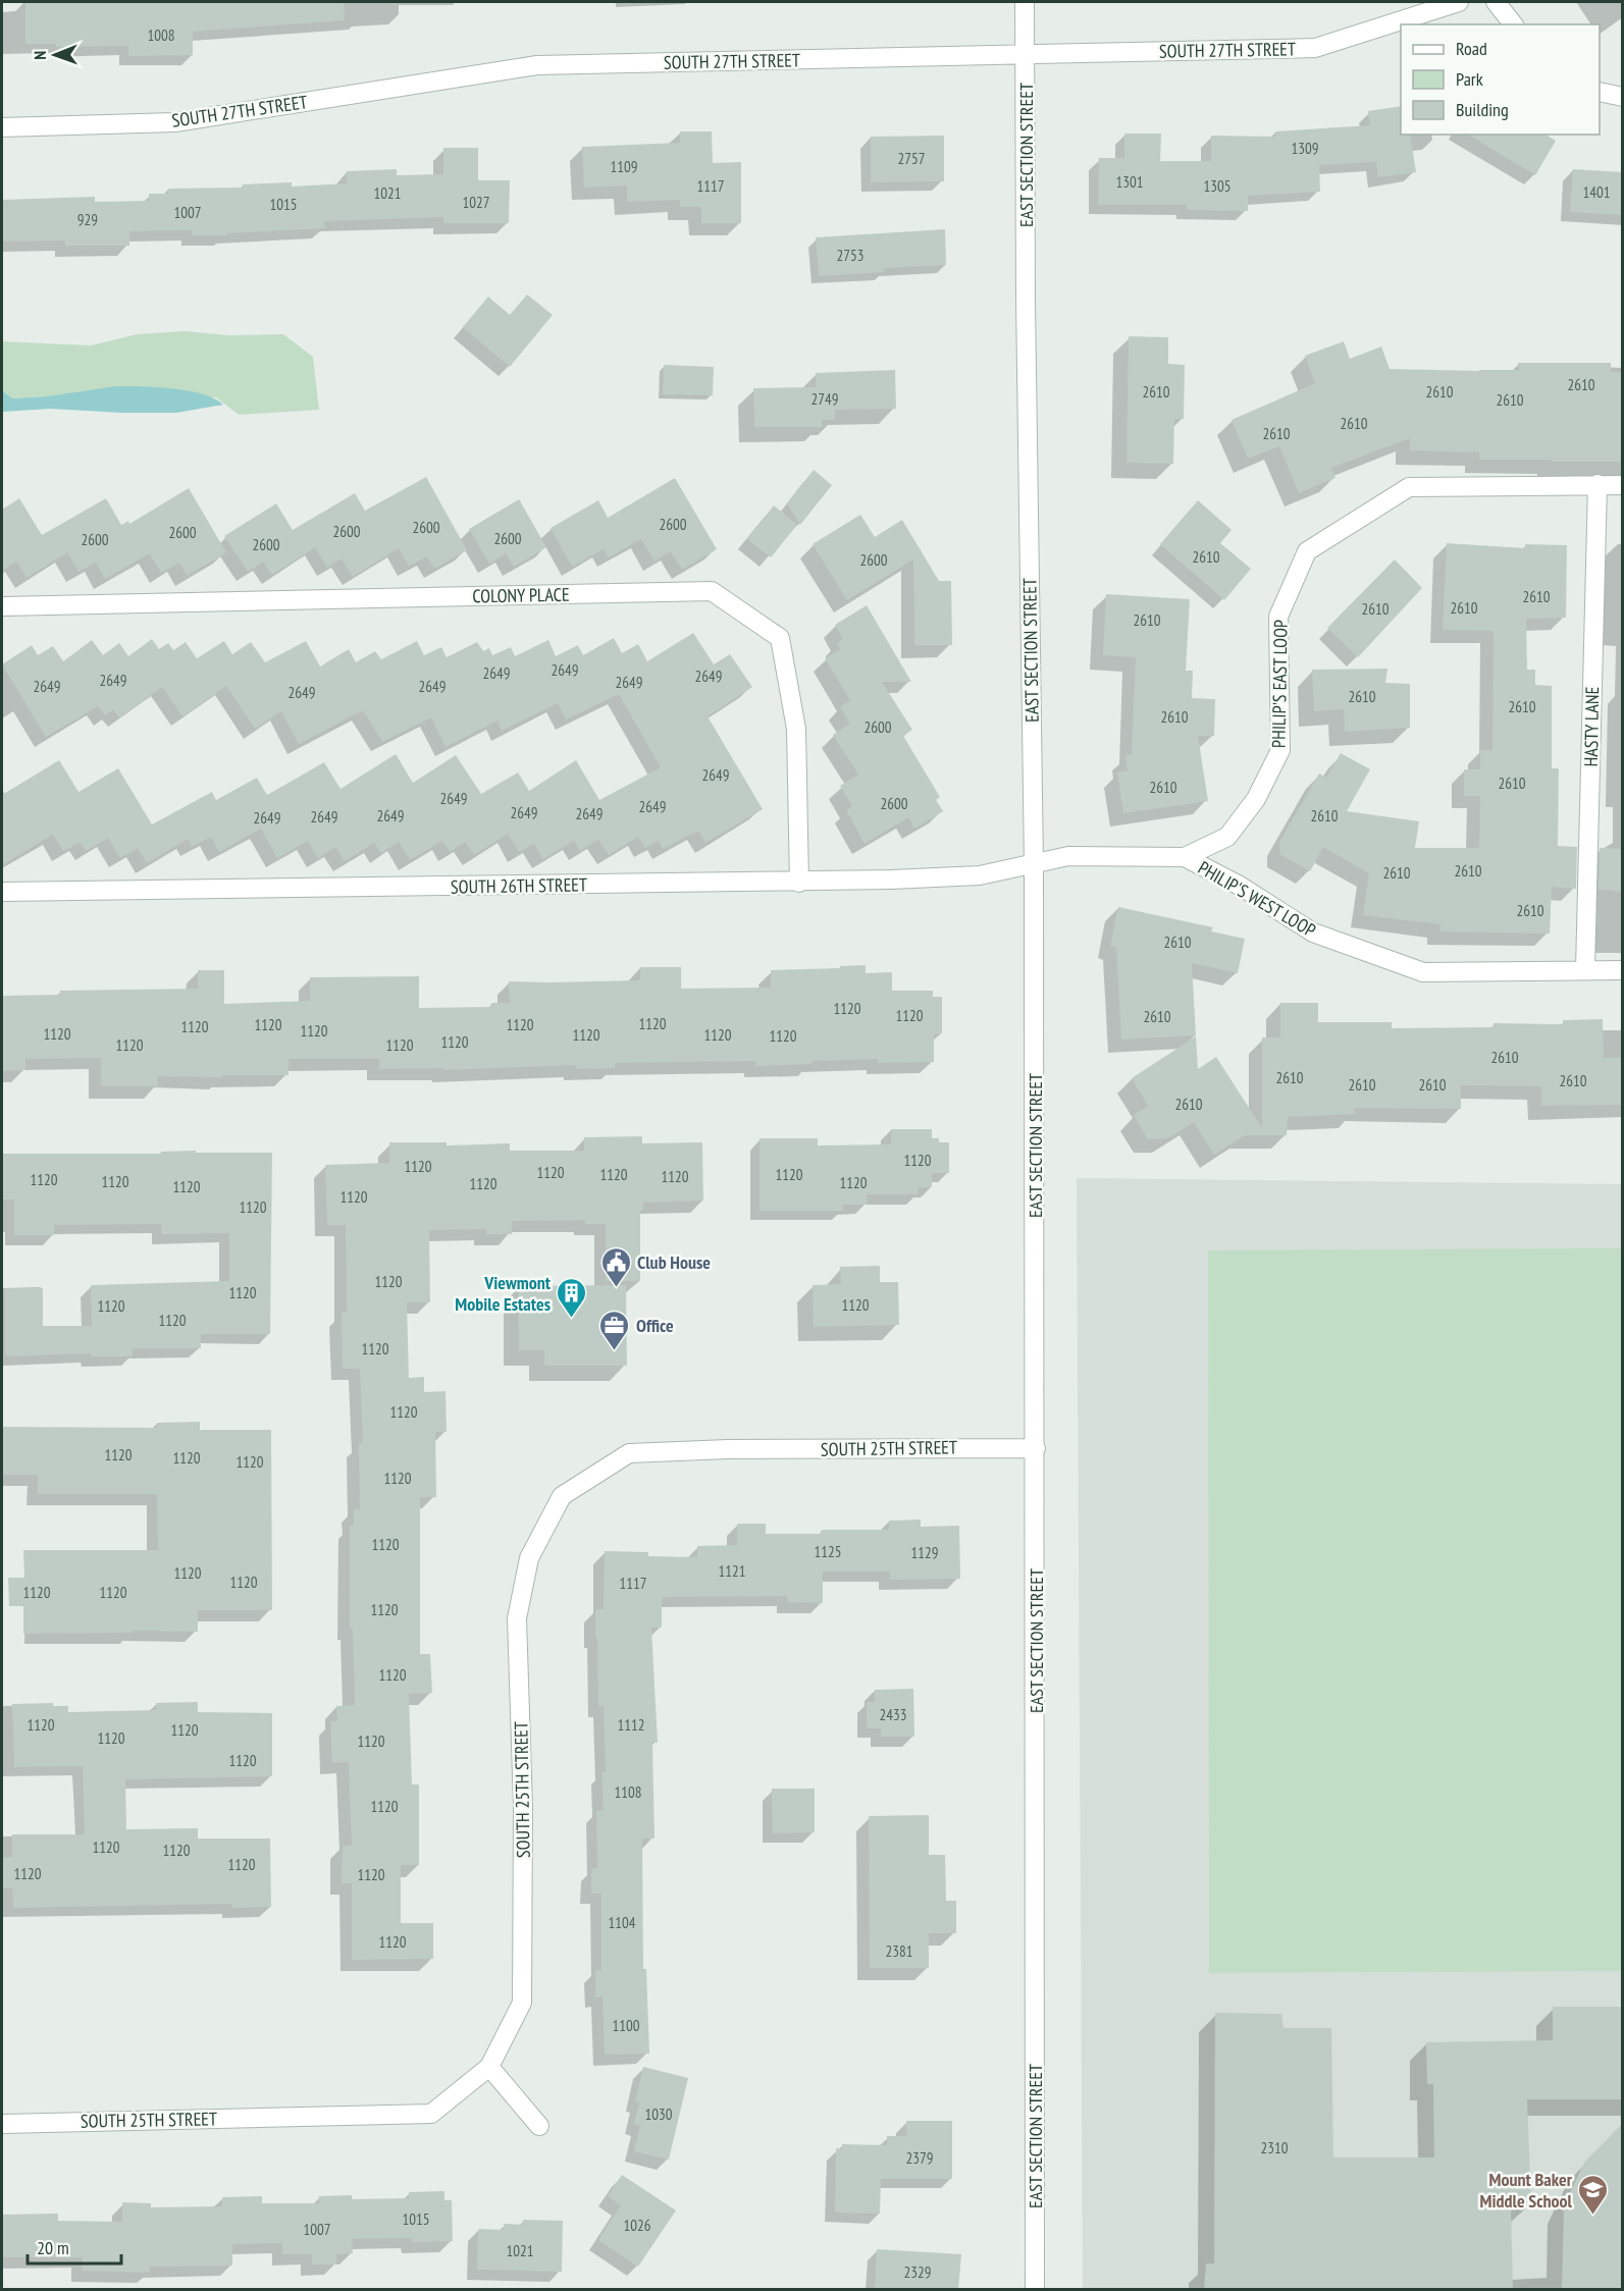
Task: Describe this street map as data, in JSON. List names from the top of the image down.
{
  "streets": {
    "street": [
      "SOUTH 27TH STREET",
      "EAST SECTION STREET",
      "COLONY PLACE",
      "PHILIP'S EAST LOOP",
      "HASTY LANE",
      "SOUTH 26TH STREET",
      "PHILIP'S WEST LOOP",
      "SOUTH 25TH STREET"
    ]
  },
  "crossings": [
    ["SOUTH 27TH STREET", "EAST SECTION STREET"],
    ["EAST SECTION STREET", "SOUTH 26TH STREET"],
    ["EAST SECTION STREET", "PHILIP'S WEST LOOP"],
    ["EAST SECTION STREET", "SOUTH 25TH STREET"],
    ["COLONY PLACE", "SOUTH 26TH STREET"],
    ["PHILIP'S EAST LOOP", "HASTY LANE"],
    ["PHILIP'S EAST LOOP", "PHILIP'S WEST LOOP"],
    ["HASTY LANE", "PHILIP'S WEST LOOP"],
    ["SOUTH 26TH STREET", "PHILIP'S WEST LOOP"]
  ],
  "places": {
    "public building": ["Club House"],
    "building": ["Viewmont Mobile Estates"],
    "office": ["Office"],
    "school or university": ["Mount Baker Middle School"]
  },
  "house_numbers": [
    "1008",
    "1309",
    "2757",
    "1109",
    "1301",
    "1117",
    "1305",
    "1401",
    "1021",
    "1027",
    "1015",
    "1007",
    "929",
    "2753",
    "2610",
    "2610",
    "2610",
    "2749",
    "2610",
    "2610",
    "2610",
    "2600",
    "2600",
    "2600",
    "2600",
    "2600",
    "2600",
    "2600",
    "2610",
    "2600",
    "2610",
    "2610",
    "2610",
    "2610",
    "2649",
    "2649",
    "2649",
    "2649",
    "2649",
    "2649",
    "2649",
    "2649",
    "2610",
    "2610",
    "2610",
    "2600",
    "2649",
    "2610",
    "2610",
    "2649",
    "2600",
    "2649",
    "2649",
    "2649",
    "2649",
    "2610",
    "2649",
    "2649",
    "2610",
    "2610",
    "2610",
    "2610",
    "1120",
    "1120",
    "2610",
    "1120",
    "1120",
    "1120",
    "1120",
    "1120",
    "1120",
    "1120",
    "1120",
    "1120",
    "1120",
    "1120",
    "1120",
    "2610",
    "2610",
    "2610",
    "2610",
    "2610",
    "2610",
    "1120",
    "1120",
    "1120",
    "1120",
    "1120",
    "1120",
    "1120",
    "1120",
    "1120",
    "1120",
    "1120",
    "1120",
    "1120",
    "1120",
    "1120",
    "1120",
    "1120",
    "1120",
    "1120",
    "1120",
    "1120",
    "1120",
    "1120",
    "1120",
    "1120",
    "1125",
    "1129",
    "1121",
    "1120",
    "1120",
    "1117",
    "1120",
    "1120",
    "1120",
    "1120",
    "2433",
    "1120",
    "1112",
    "1120",
    "1120",
    "1120",
    "1120",
    "1108",
    "1120",
    "1120",
    "1120",
    "1120",
    "1120",
    "1120",
    "1104",
    "1120",
    "2381",
    "1100",
    "1030",
    "2310",
    "2379",
    "1015",
    "1026",
    "1007",
    "1021",
    "2329"
  ],
  "legend": ["Road", "Park", "Building"],
  "scale_bar": "20 m",
  "north": "left"
}
